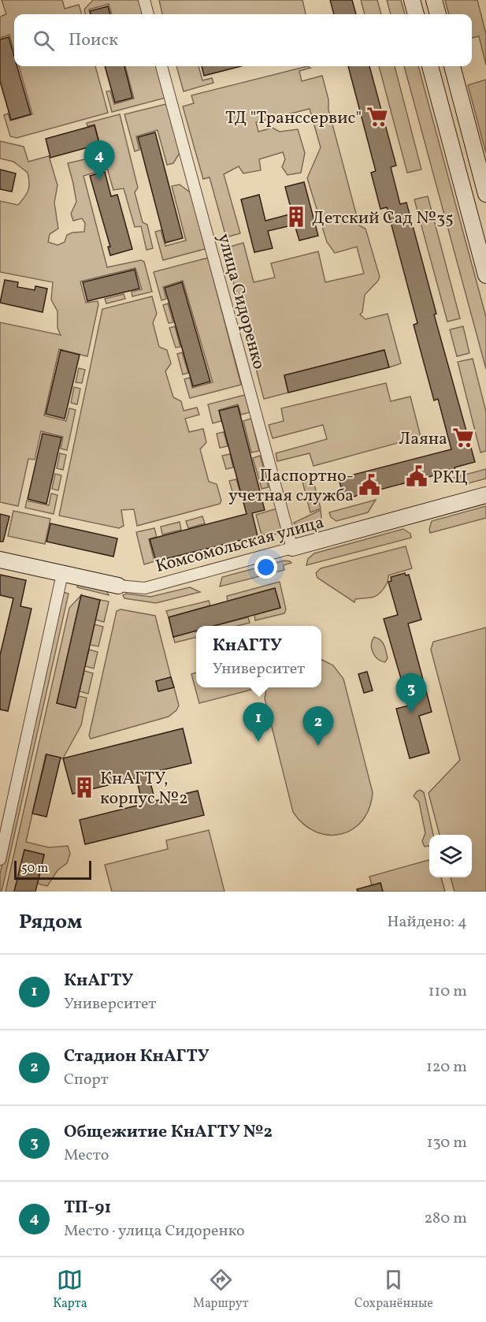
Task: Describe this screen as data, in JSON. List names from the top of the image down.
{
  "streets": {
    "main road": ["Комсомольская улица"],
    "street": ["улица Сидоренко"]
  },
  "crossings": [
    ["улица Сидоренко", "Комсомольская улица"]
  ],
  "places": {
    "supermarket": ["ТД \"Транссервис\"", "Лаяна"],
    "building": ["Детский Сад №35", "КнАГТУ, корпус №2"],
    "public building": ["РКЦ", "Паспортно- учетная служба"]
  },
  "scale_bar": "50 m",
  "page": {
    "search": "Поиск",
    "pins": [
      "4",
      "3",
      "1",
      "2"
    ],
    "popup": ["КнАГТУ", "Университет"],
    "scale": "50 m",
    "heading": ["Рядом", "Найдено: 4"],
    "list": [
      {
        "mark": "1",
        "name": "КнАГТУ",
        "note": "Университет",
        "value": "110 m"
      },
      {
        "mark": "2",
        "name": "Стадион КнАГТУ",
        "note": "Спорт",
        "value": "120 m"
      },
      {
        "mark": "3",
        "name": "Общежитие КнАГТУ №2",
        "note": "Место",
        "value": "130 m"
      },
      {
        "mark": "4",
        "name": "ТП-91",
        "note": "Место · улица Сидоренко",
        "value": "280 m"
      }
    ],
    "nav": ["Карта", "Маршрут", "Сохранённые"]
  }
}
